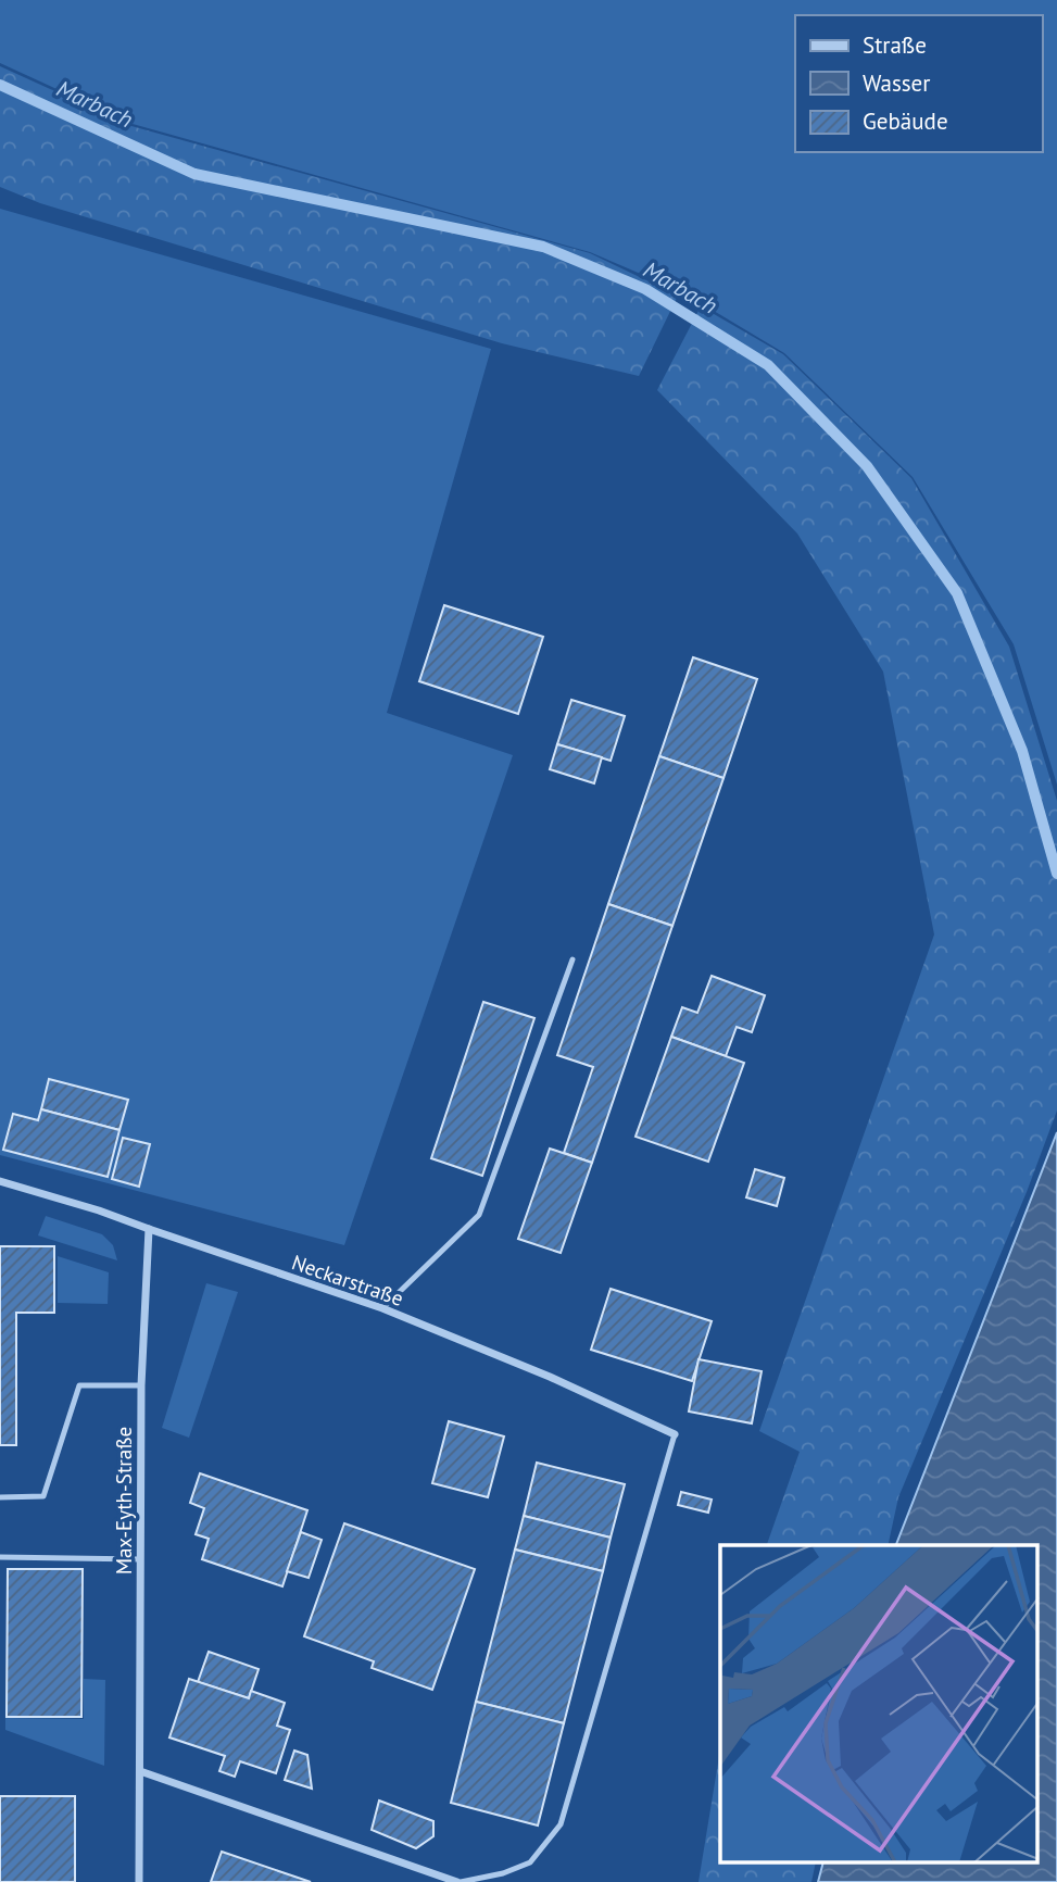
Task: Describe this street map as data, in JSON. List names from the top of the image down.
{
  "streets": {
    "street": ["Neckarstraße", "Max-Eyth-Straße"]
  },
  "crossings": [
    ["Neckarstraße", "Max-Eyth-Straße"]
  ],
  "water": ["Marbach"],
  "legend": ["Straße", "Wasser", "Gebäude"]
}
